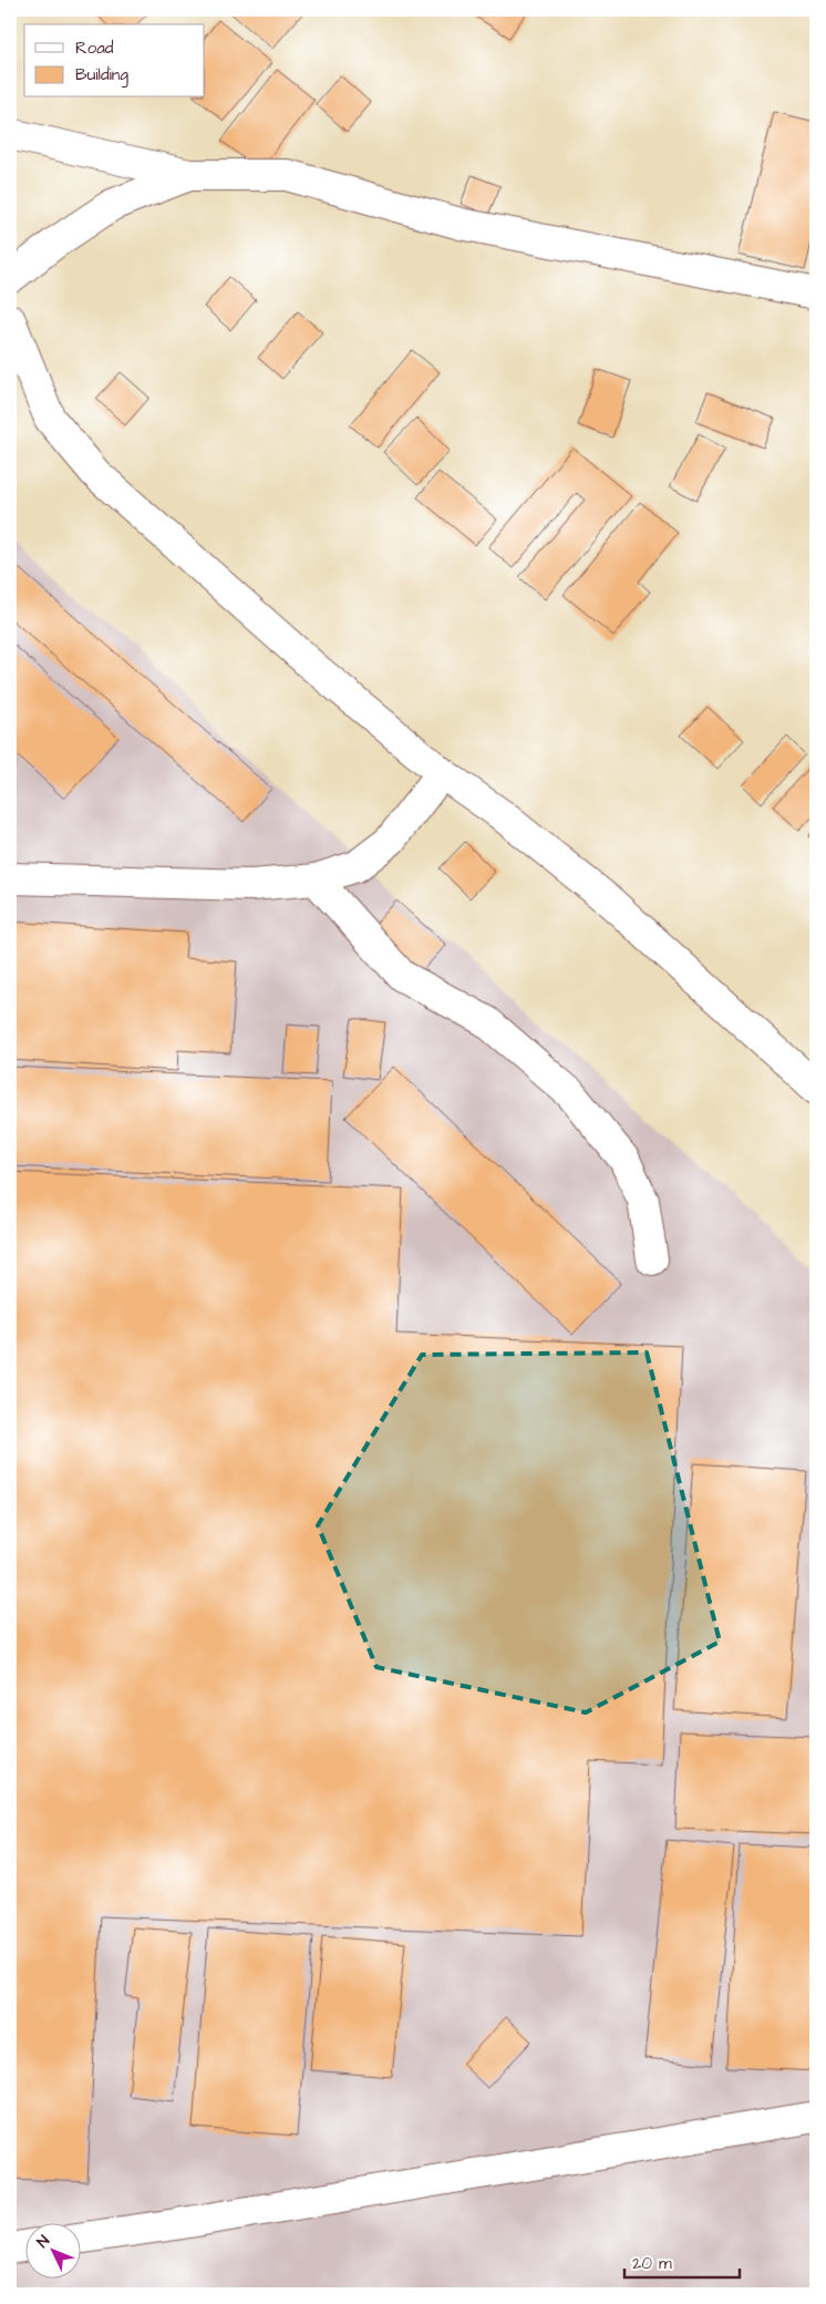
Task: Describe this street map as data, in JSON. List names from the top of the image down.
{
  "legend": ["Road", "Building"],
  "scale_bar": "20 m",
  "north": "top left"
}
